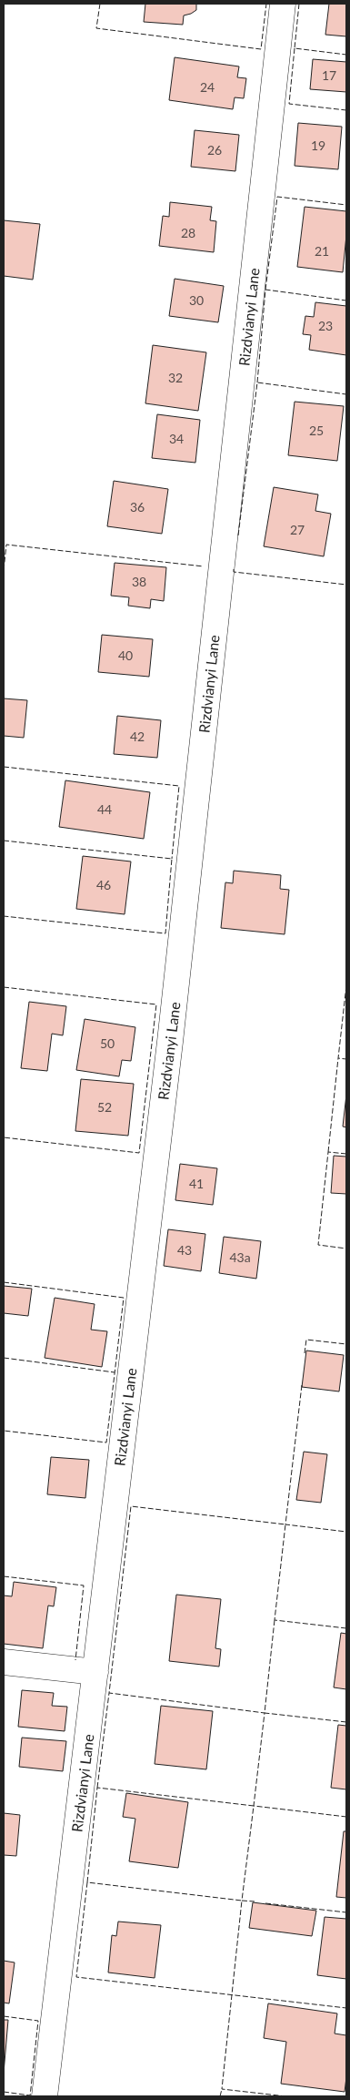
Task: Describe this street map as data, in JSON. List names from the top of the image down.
{
  "streets": {
    "street": ["Rizdvianyi Lane"]
  },
  "house_numbers": [
    "17",
    "24",
    "19",
    "26",
    "28",
    "21",
    "30",
    "23",
    "32",
    "25",
    "34",
    "36",
    "27",
    "38",
    "40",
    "42",
    "44",
    "46",
    "50",
    "52",
    "41",
    "43",
    "43а"
  ]
}
